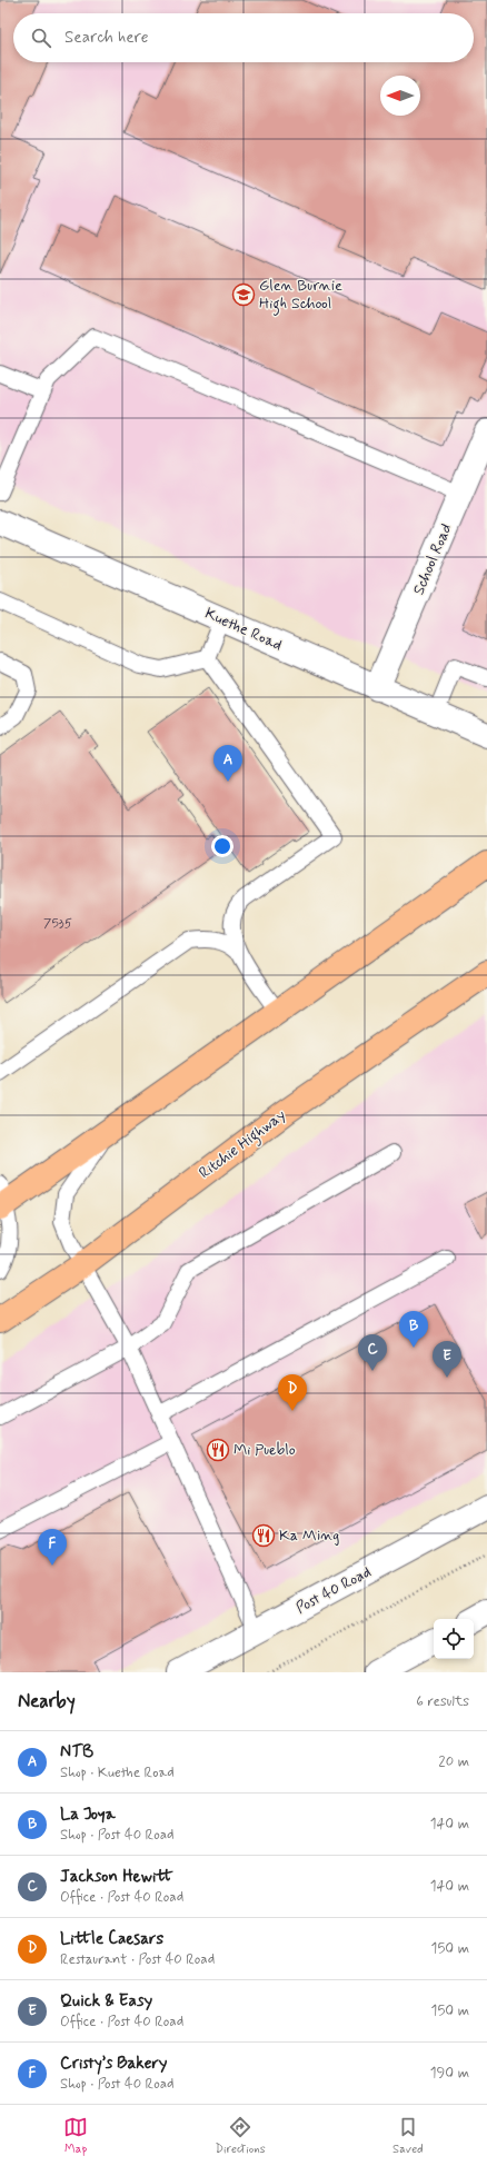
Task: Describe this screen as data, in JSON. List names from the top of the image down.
{
  "streets": {
    "main road": ["Ritchie Highway"],
    "street": ["School Road", "Kuethe Road", "Post 40 Road"]
  },
  "crossings": [
    ["School Road", "Kuethe Road"]
  ],
  "places": {
    "school or university": ["Glen Burnie High School"],
    "restaurant": ["Mi Pueblo", "Ka Ming"]
  },
  "house_numbers": ["7535"],
  "north": "left",
  "page": {
    "search": "Search here",
    "pins": [
      "A",
      "B",
      "C",
      "E",
      "D",
      "F"
    ],
    "heading": ["Nearby", "6 results"],
    "list": [
      {
        "mark": "A",
        "name": "NTB",
        "note": "Shop · Kuethe Road",
        "value": "20 m"
      },
      {
        "mark": "B",
        "name": "La Joya",
        "note": "Shop · Post 40 Road",
        "value": "140 m"
      },
      {
        "mark": "C",
        "name": "Jackson Hewitt",
        "note": "Office · Post 40 Road",
        "value": "140 m"
      },
      {
        "mark": "D",
        "name": "Little Caesars",
        "note": "Restaurant · Post 40 Road",
        "value": "150 m"
      },
      {
        "mark": "E",
        "name": "Quick & Easy",
        "note": "Office · Post 40 Road",
        "value": "150 m"
      },
      {
        "mark": "F",
        "name": "Cristy’s Bakery",
        "note": "Shop · Post 40 Road",
        "value": "190 m"
      }
    ],
    "nav": ["Map", "Directions", "Saved"]
  }
}
